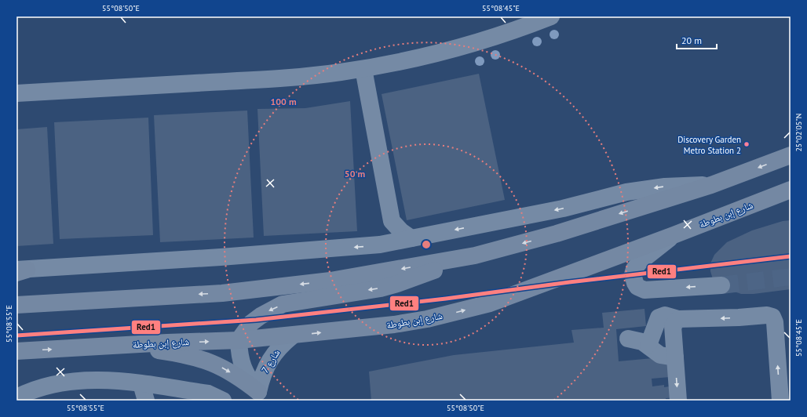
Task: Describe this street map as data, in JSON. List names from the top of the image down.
{
  "streets": {
    "main road": ["شارع إبن بطوطة"],
    "street": ["شارع 7"]
  },
  "crossings": [
    ["شارع إبن بطوطة", "شارع 7"]
  ],
  "places": ["Discovery Garden Metro Station 2"],
  "lines": ["transit line Red1"],
  "scale_bar": "20 m",
  "coordinates": [
    "55°08'50\"E",
    "55°08'45\"E",
    "25°02'05\"N",
    "55°08'55\"E"
  ],
  "rings": ["100 m", "50 m"]
}
